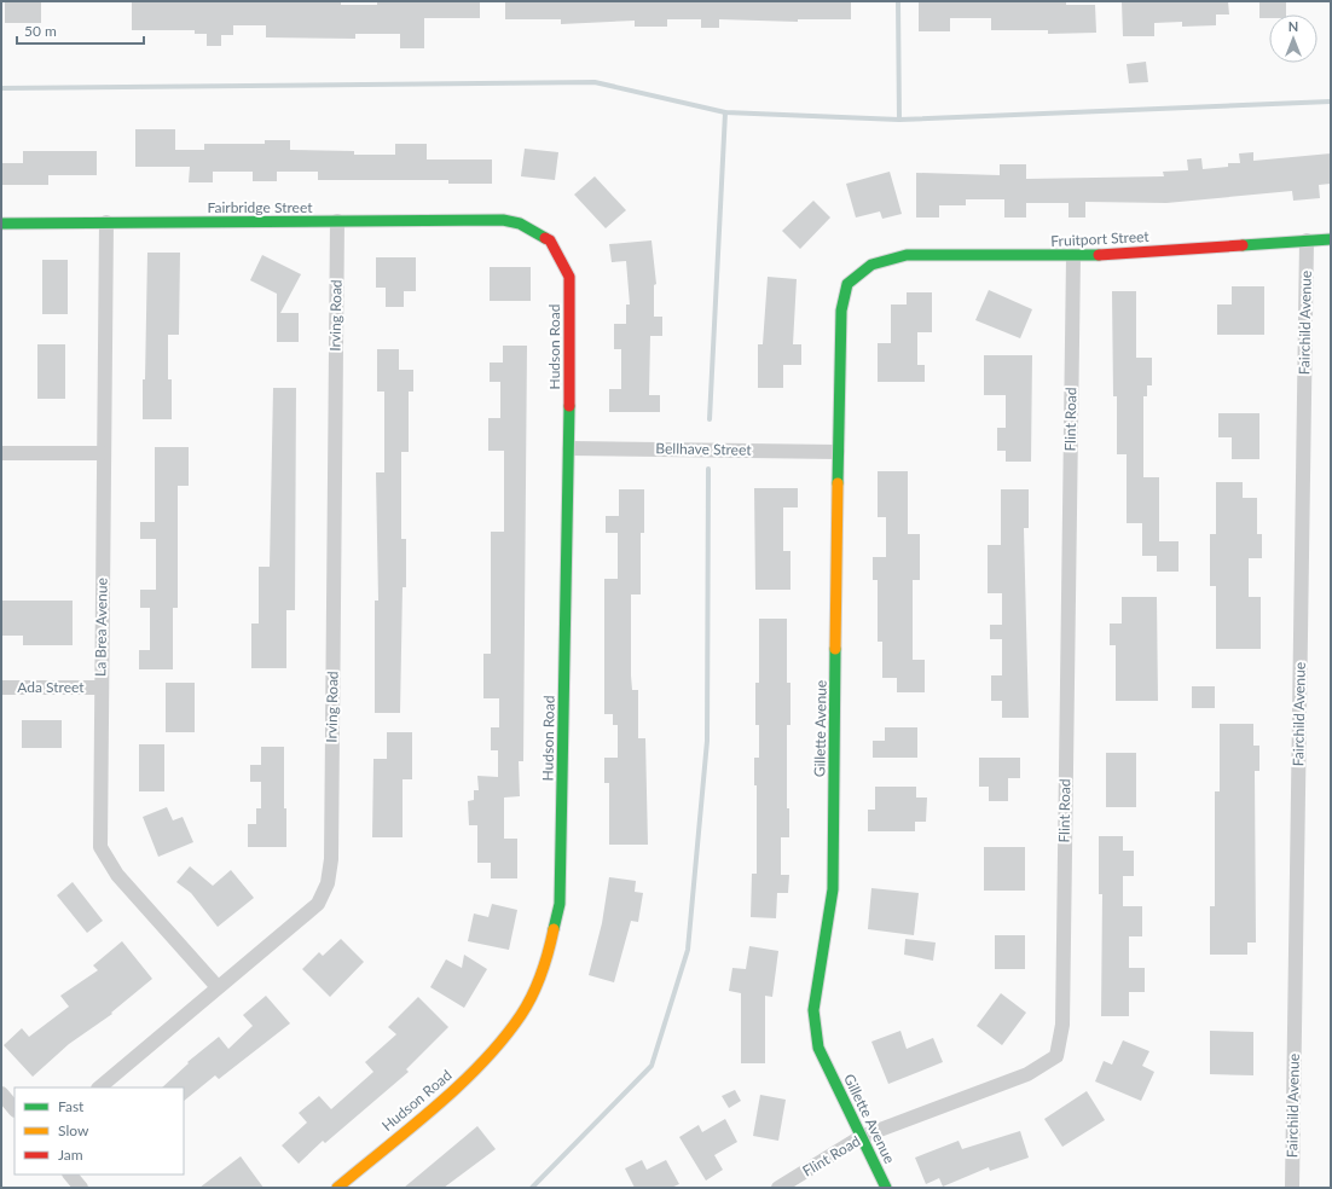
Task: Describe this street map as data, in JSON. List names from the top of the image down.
{
  "streets": {
    "street": [
      "Fairbridge Street",
      "Fruitport Street",
      "Irving Road",
      "Fairchild Avenue",
      "Hudson Road",
      "Flint Road",
      "Bellhave Street",
      "La Brea Avenue",
      "Ada Street",
      "Gillette Avenue"
    ]
  },
  "crossings": [
    ["Fairbridge Street", "Irving Road"],
    ["Fairbridge Street", "Hudson Road"],
    ["Fairbridge Street", "La Brea Avenue"],
    ["Fruitport Street", "Fairchild Avenue"],
    ["Fruitport Street", "Flint Road"],
    ["Fruitport Street", "Gillette Avenue"],
    ["Irving Road", "La Brea Avenue"],
    ["Hudson Road", "Bellhave Street"],
    ["Flint Road", "Gillette Avenue"],
    ["Bellhave Street", "Gillette Avenue"],
    ["La Brea Avenue", "Ada Street"]
  ],
  "legend": ["Fast", "Slow", "Jam"],
  "scale_bar": "50 m",
  "north": "top"
}
